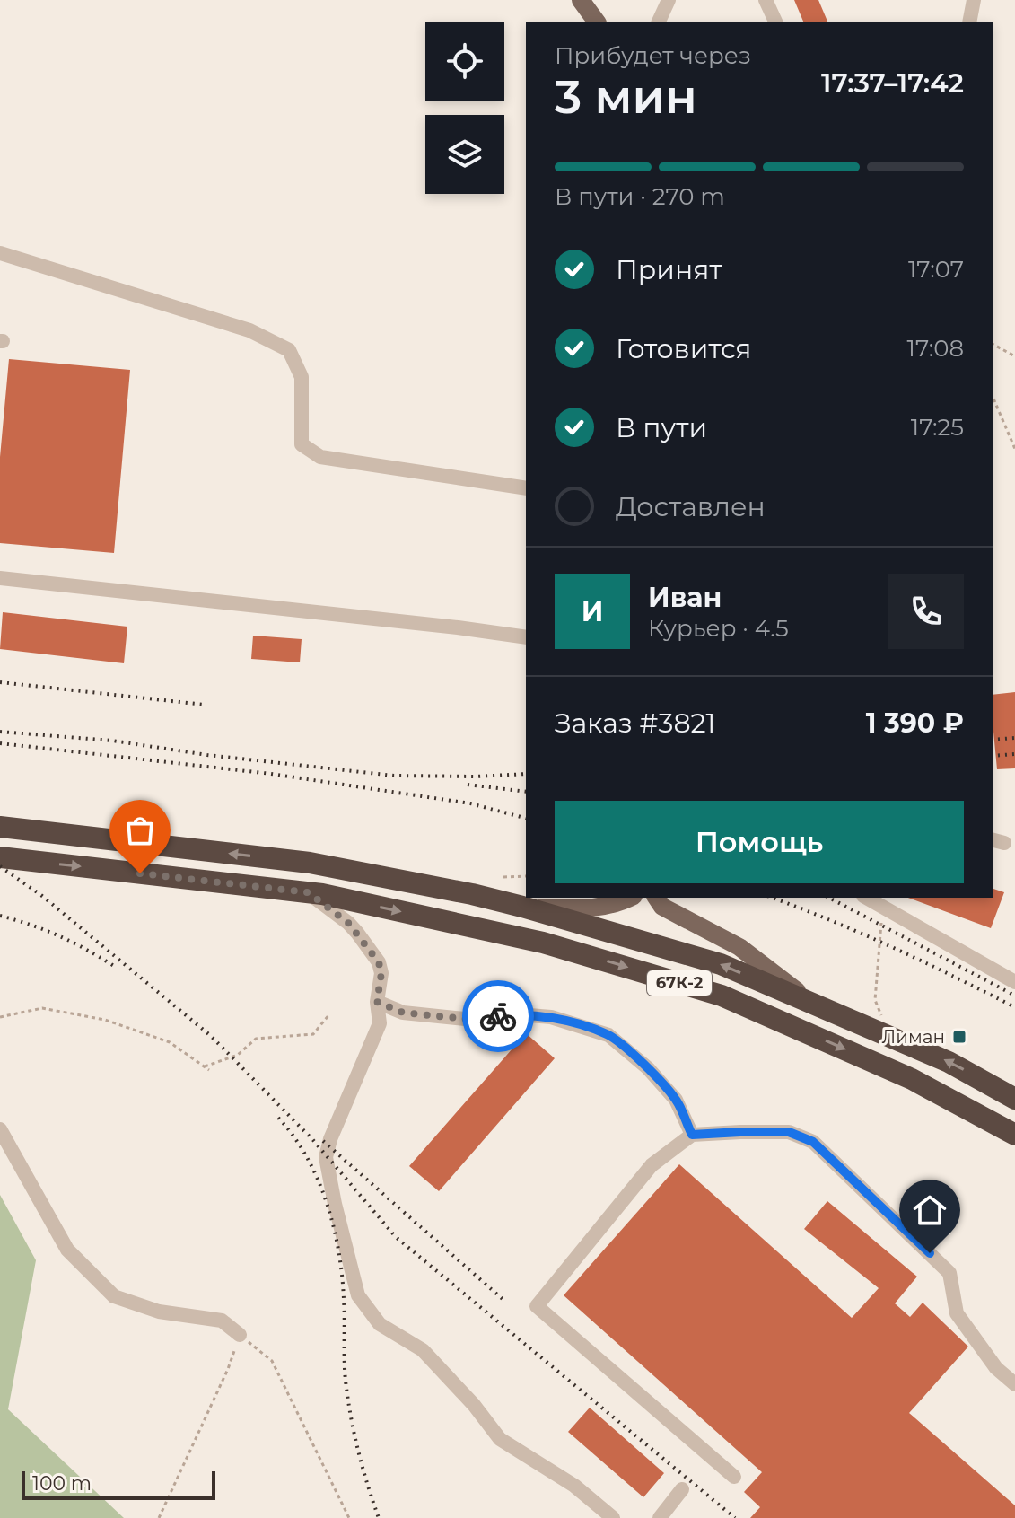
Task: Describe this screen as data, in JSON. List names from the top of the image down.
{
  "streets": {
    "highway": ["67К-2"]
  },
  "places": {
    "transit": ["Лиман"]
  },
  "scale_bar": "100 m",
  "page": {
    "heading": ["3 мин", "Прибудет через", "17:37–17:42"],
    "panel": [
      "Иван",
      "Курьер · 4.5",
      "Заказ #3821",
      "1 390 ₽"
    ],
    "bar": "В пути · 270 m",
    "list": [
      ["Принят", "17:07"],
      ["Готовится", "17:08"],
      ["В пути", "17:25"],
      "Доставлен"
    ],
    "round": "И",
    "buttons": "Помощь",
    "scale": "100 m"
  }
}
